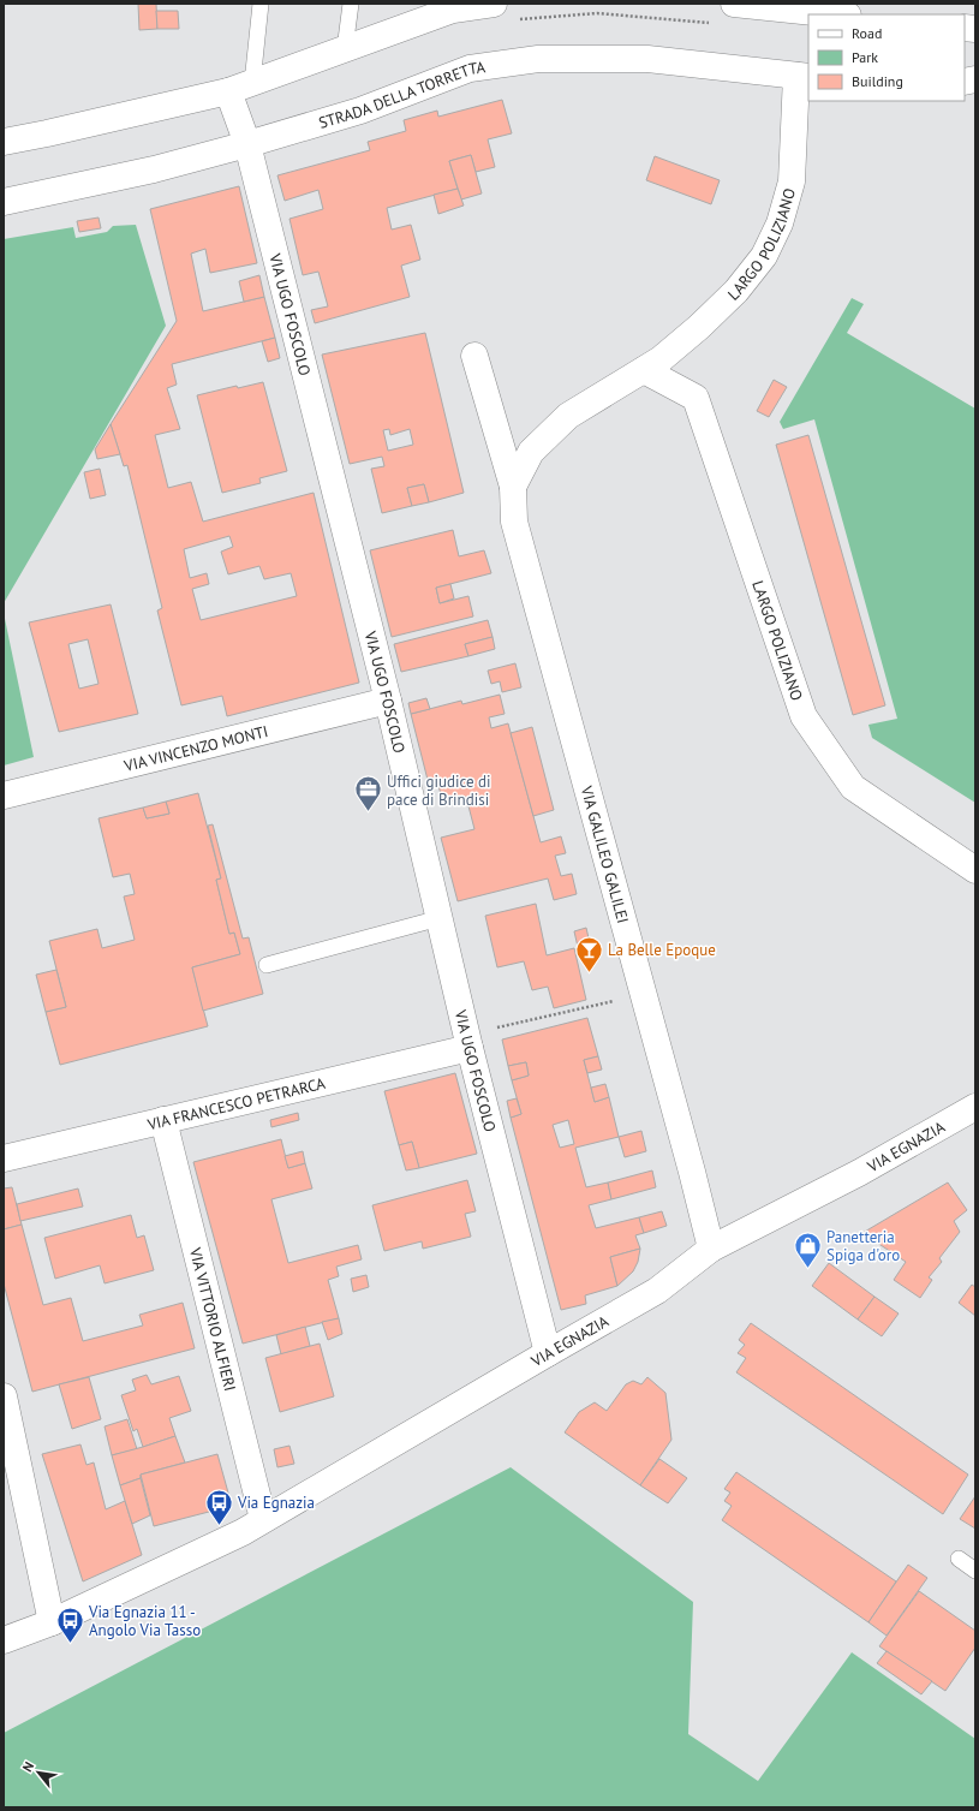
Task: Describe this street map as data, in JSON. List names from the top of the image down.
{
  "streets": {
    "street": [
      "STRADA DELLA TORRETTA",
      "LARGO POLIZIANO",
      "VIA UGO FOSCOLO",
      "VIA VINCENZO MONTI",
      "VIA GALILEO GALILEI",
      "VIA FRANCESCO PETRARCA",
      "VIA EGNAZIA",
      "VIA VITTORIO ALFIERI"
    ]
  },
  "crossings": [
    ["STRADA DELLA TORRETTA", "LARGO POLIZIANO"],
    ["STRADA DELLA TORRETTA", "VIA UGO FOSCOLO"],
    ["LARGO POLIZIANO", "VIA GALILEO GALILEI"],
    ["VIA UGO FOSCOLO", "VIA VINCENZO MONTI"],
    ["VIA UGO FOSCOLO", "VIA FRANCESCO PETRARCA"],
    ["VIA UGO FOSCOLO", "VIA EGNAZIA"],
    ["VIA GALILEO GALILEI", "VIA EGNAZIA"],
    ["VIA FRANCESCO PETRARCA", "VIA VITTORIO ALFIERI"],
    ["VIA EGNAZIA", "VIA VITTORIO ALFIERI"]
  ],
  "places": {
    "office": ["Uffici giudice di pace di Brindisi"],
    "bar": ["La Belle Epoque"],
    "shop": ["Panetteria Spiga d'oro"],
    "bus stop": ["Via Egnazia", "Via Egnazia 11 - Angolo Via Tasso"]
  },
  "legend": ["Road", "Park", "Building"],
  "north": "top left"
}
